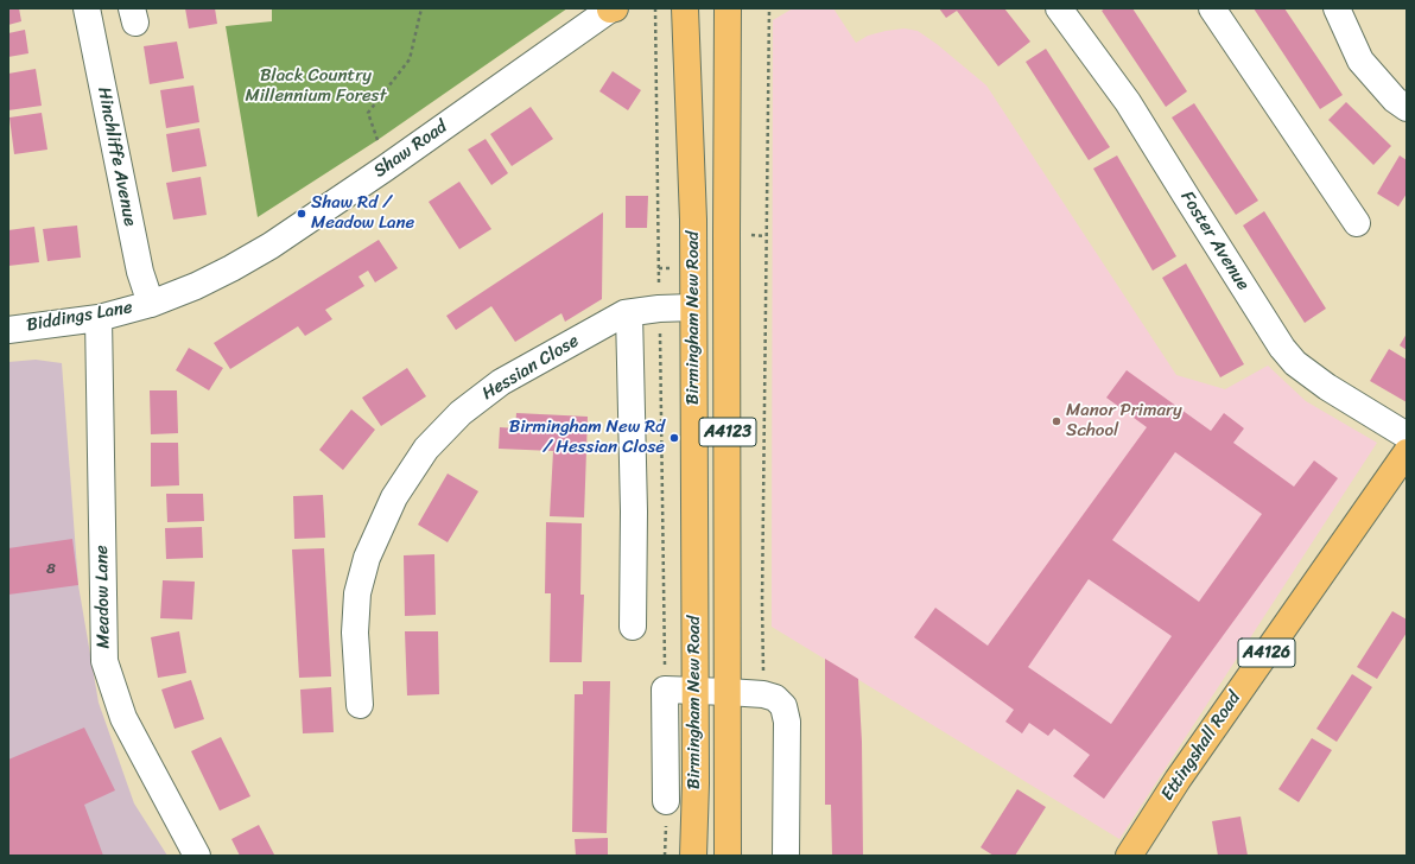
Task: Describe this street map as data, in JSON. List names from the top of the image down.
{
  "streets": {
    "main road": [
      "Birmingham New Road",
      "A4123",
      "A4126",
      "Ettingshall Road"
    ],
    "street": [
      "Shaw Road",
      "Hinchliffe Avenue",
      "Foster Avenue",
      "Biddings Lane",
      "Hessian Close",
      "Meadow Lane"
    ]
  },
  "crossings": [
    ["Shaw Road", "Hinchliffe Avenue"],
    ["Shaw Road", "Biddings Lane"],
    ["Hinchliffe Avenue", "Biddings Lane"],
    ["Biddings Lane", "Meadow Lane"],
    ["Birmingham New Road", "Hessian Close"]
  ],
  "parks": ["Black Country Millennium Forest"],
  "places": ["Shaw Rd / Meadow Lane", "Manor Primary School", "Birmingham New Rd / Hessian Close"],
  "house_numbers": ["8"]
}
